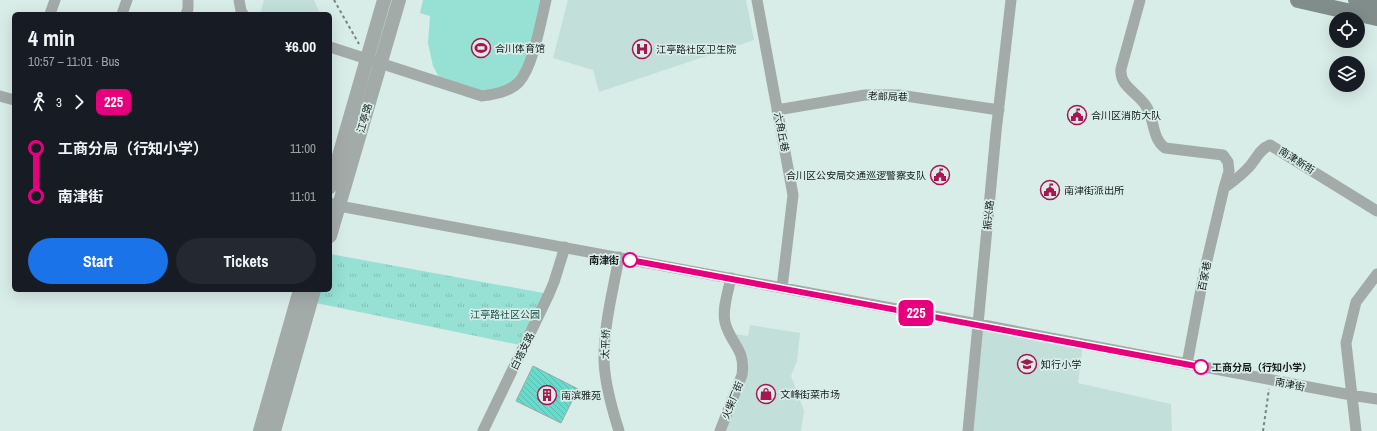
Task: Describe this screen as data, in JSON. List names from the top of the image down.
{
  "streets": {
    "street": [
      "老邮局巷",
      "江亭路",
      "六角丘巷",
      "南津新街",
      "振兴路",
      "百家巷",
      "太平桥",
      "白塔支路",
      "南津街",
      "火柴厂街"
    ]
  },
  "crossings": [
    ["老邮局巷", "六角丘巷"],
    ["老邮局巷", "振兴路"],
    ["江亭路", "南津街"],
    ["六角丘巷", "南津街"],
    ["南津新街", "百家巷"],
    ["振兴路", "南津街"],
    ["百家巷", "南津街"],
    ["太平桥", "南津街"],
    ["白塔支路", "南津街"],
    ["南津街", "火柴厂街"]
  ],
  "parks": ["江亭路社区公园"],
  "places": {
    "sports": ["合川体育馆"],
    "hospital": ["江亭路社区卫生院"],
    "public building": ["合川区消防大队", "合川区公安局交通巡逻警察支队", "南津街派出所"],
    "other": ["南津街", "工商分局（行知小学）"],
    "school or university": ["知行小学"],
    "shop": ["文峰街菜市场"],
    "building": ["南滨雅苑"]
  },
  "lines": ["bus line 225"],
  "page": {
    "on_map": "225",
    "heading": ["4 min", "10:57 – 11:01 · Bus", "¥6.00"],
    "legs": ["3", "225"],
    "list": [
      {
        "name": "工商分局（行知小学）",
        "value": "11:00"
      },
      {
        "name": "南津街",
        "value": "11:01"
      }
    ],
    "buttons": ["Start", "Tickets"]
  }
}
